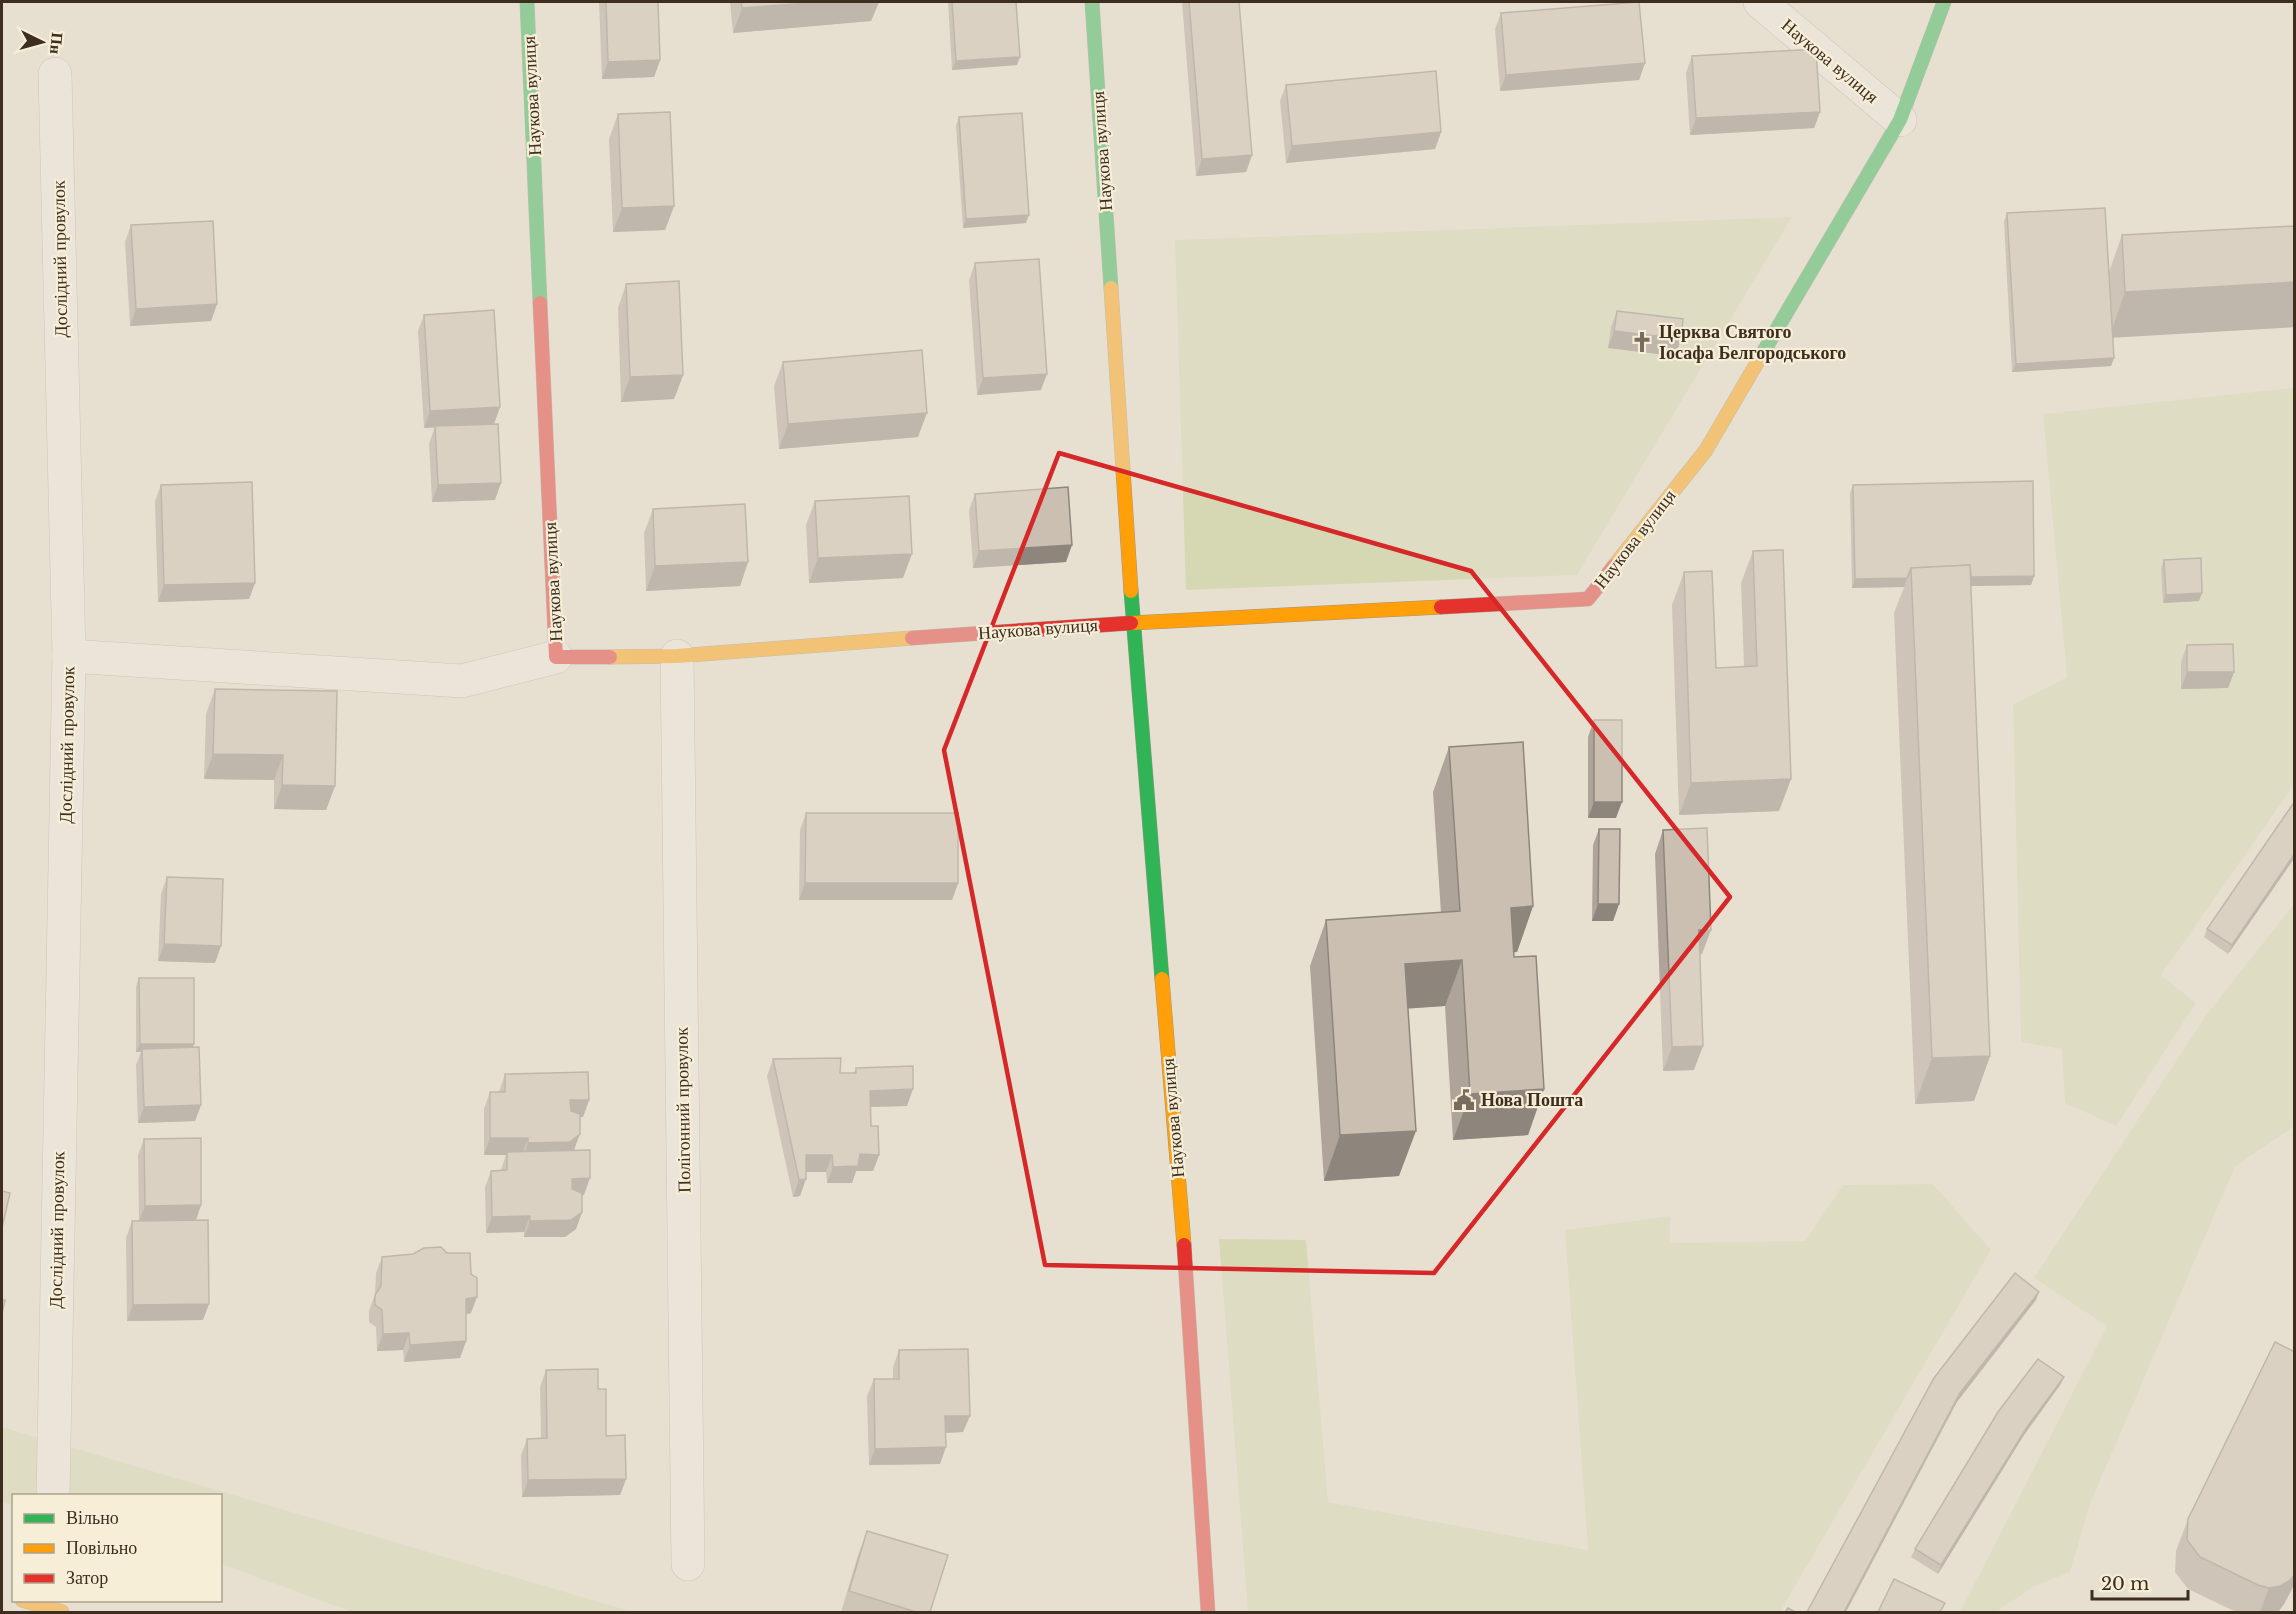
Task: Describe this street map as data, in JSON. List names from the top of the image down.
{
  "streets": {
    "street": ["Наукова вулиця", "Дослідний провулок", "Полігонний провулок"]
  },
  "crossings": [
    ["Наукова вулиця", "Полігонний провулок"]
  ],
  "places": {
    "church": ["Церква Святого Іосафа Белгородського"],
    "public building": ["Нова Пошта"]
  },
  "legend": ["Вільно", "Повільно", "Затор"],
  "scale_bar": "20 m",
  "north": "right"
}
